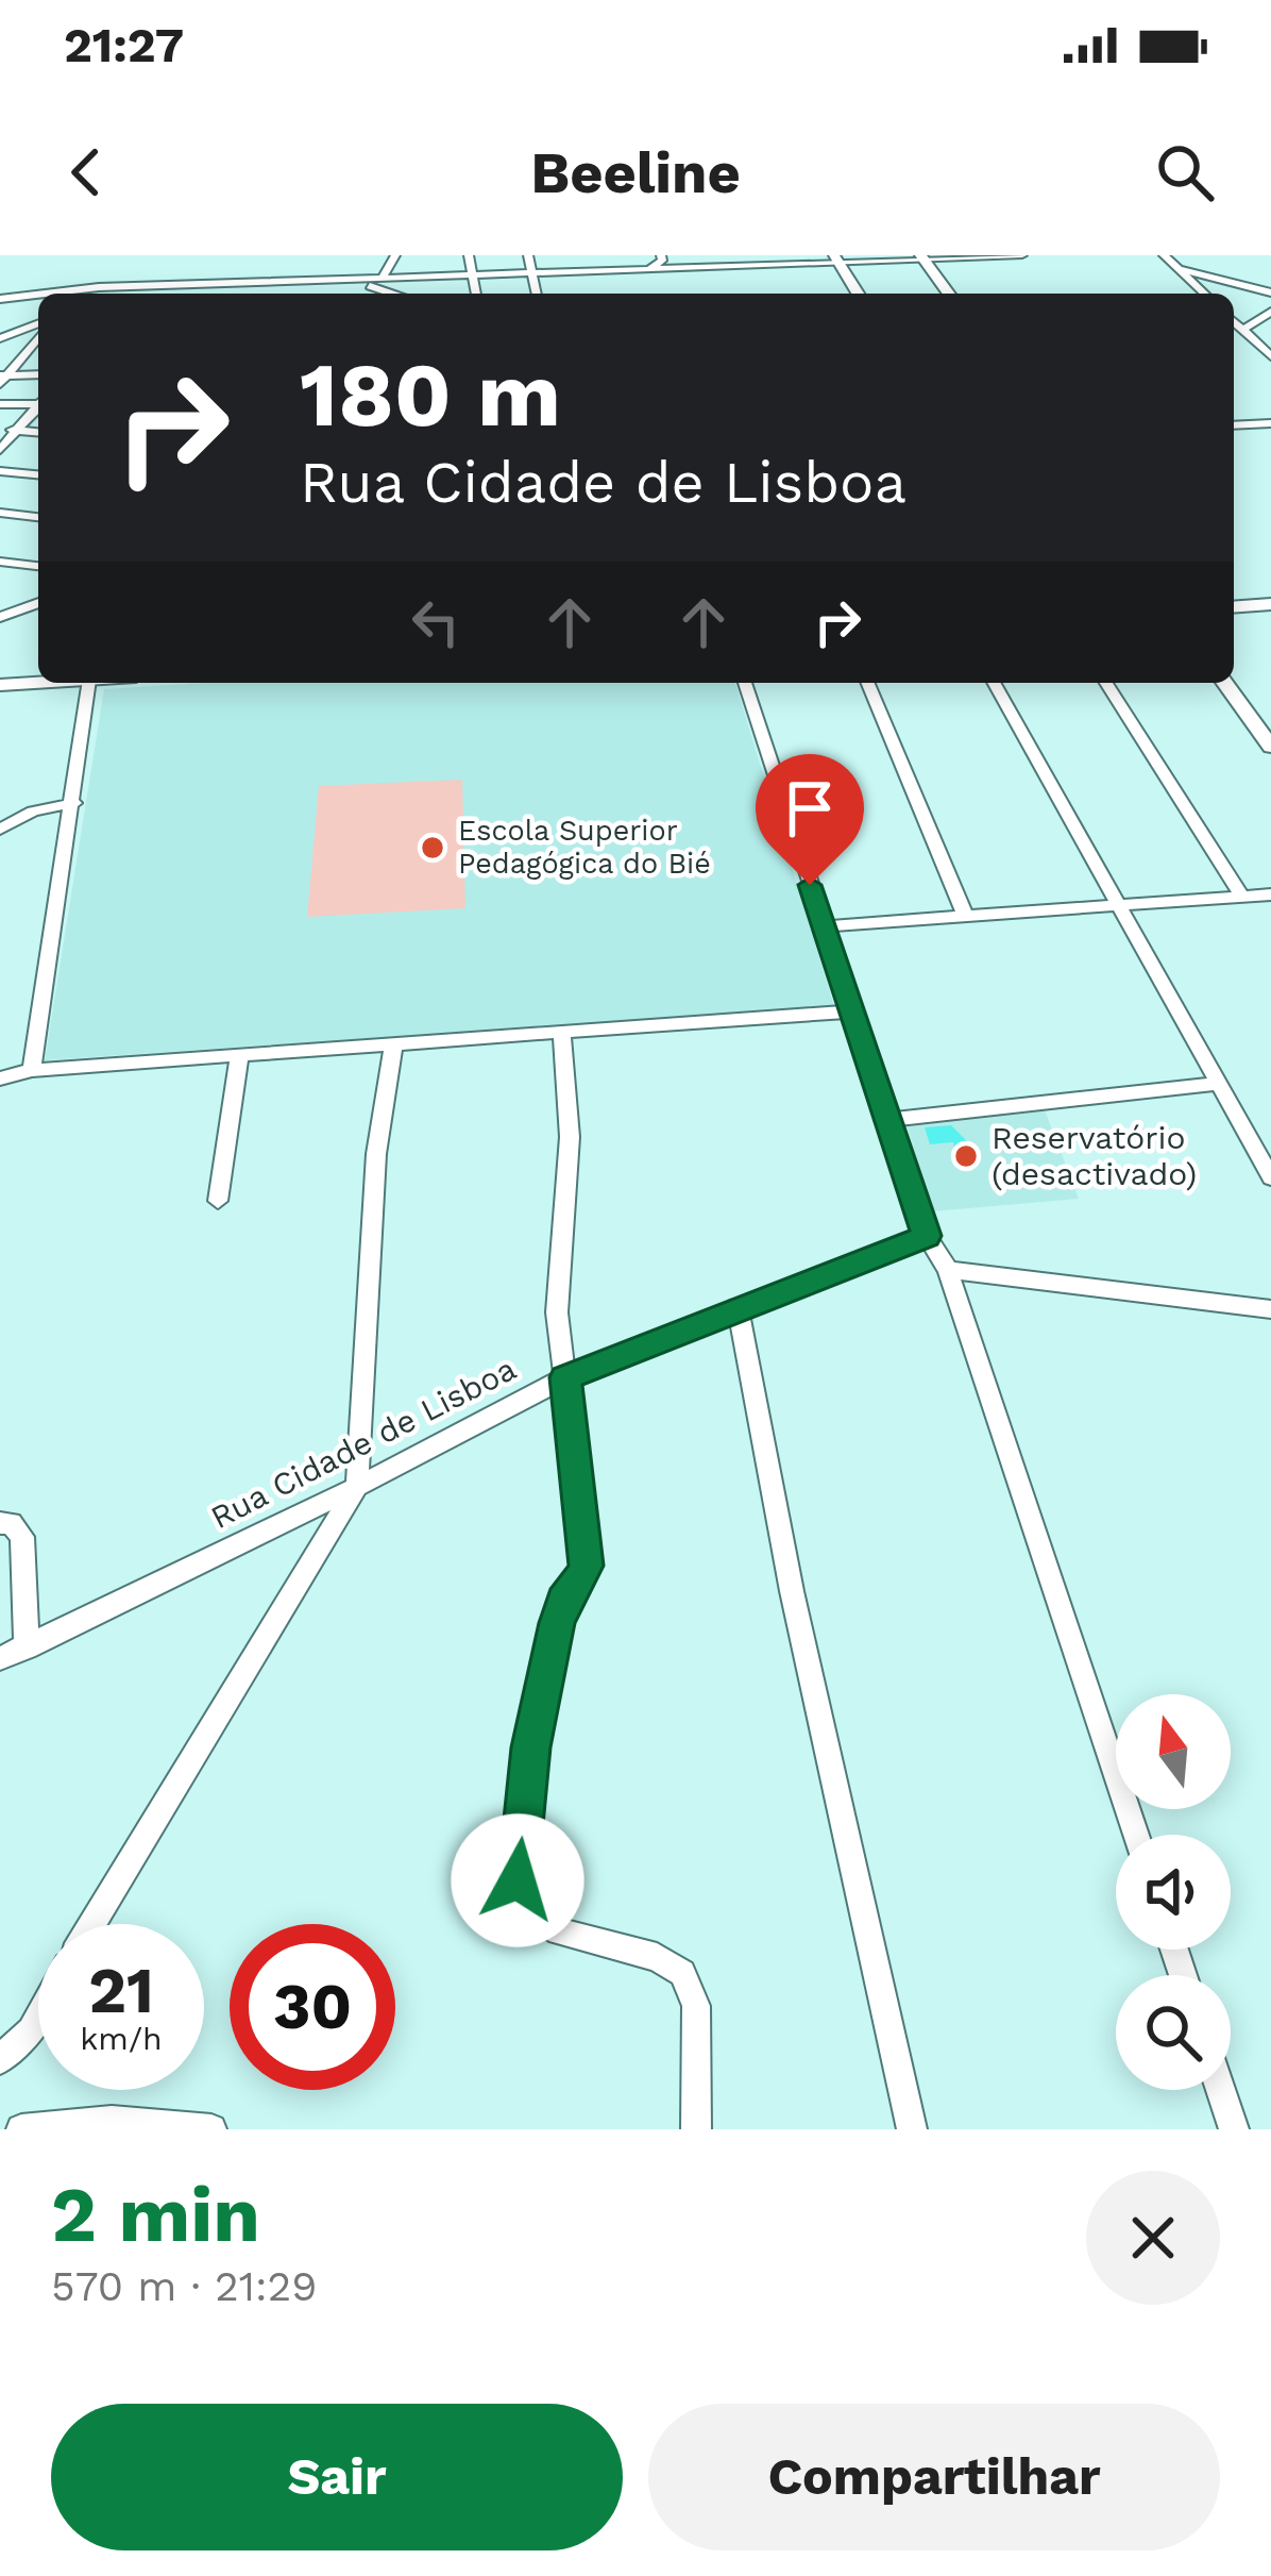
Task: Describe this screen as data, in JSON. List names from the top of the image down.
{
  "streets": {
    "street": ["Rua Cidade de Lisboa"]
  },
  "places": ["Escola Superior Pedagógica do Bié", "Reservatório (desactivado)"],
  "north": "top",
  "page": {
    "status": "21:27",
    "header": "Beeline",
    "turn": ["180 m", "Rua Cidade de Lisboa"],
    "speed": "21 km/h",
    "limit": "30",
    "heading": ["2 min", "570 m · 21:29"],
    "buttons": ["Sair", "Compartilhar"]
  }
}
